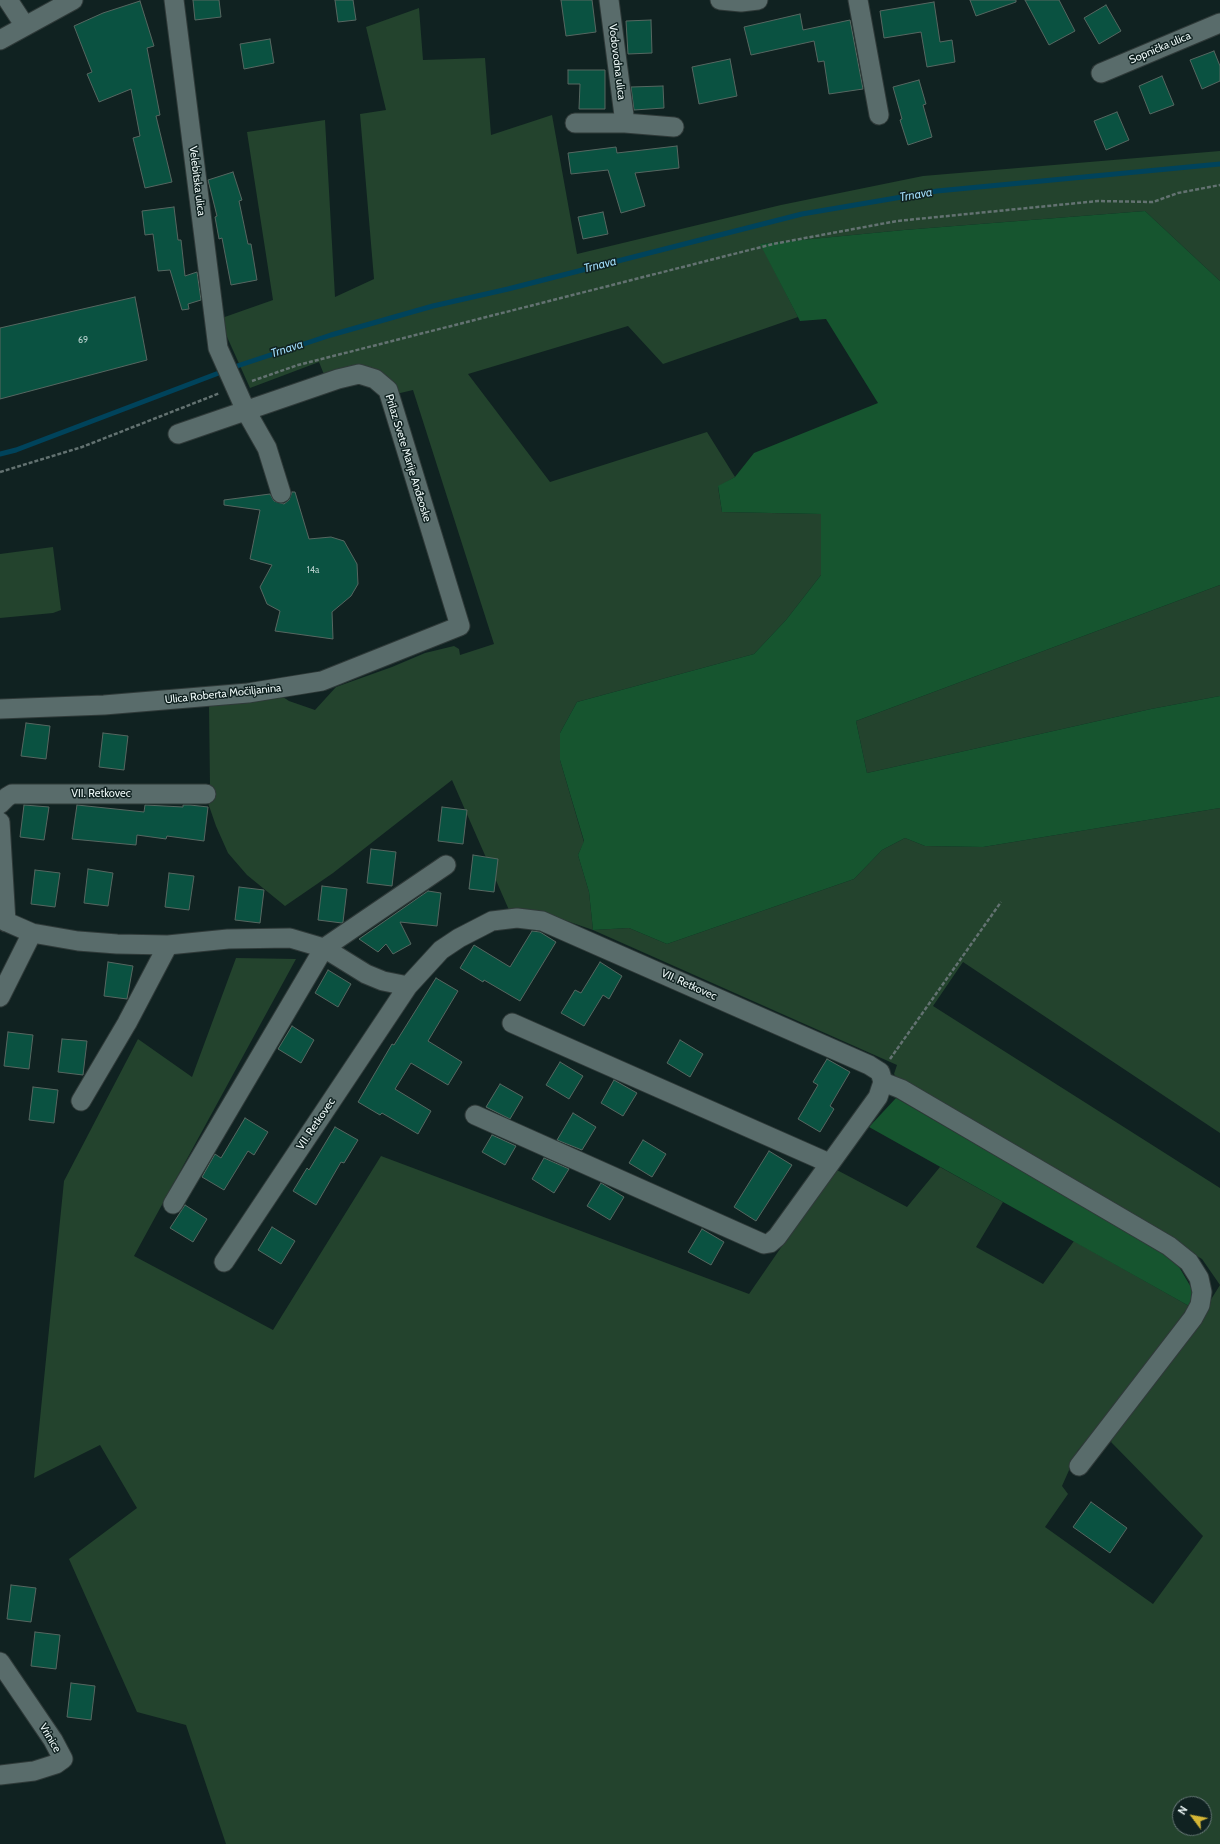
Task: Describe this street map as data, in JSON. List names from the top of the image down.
{
  "streets": {
    "street": [
      "Sopnička ulica",
      "Vodovodna ulica",
      "Velebitska ulica",
      "Prilaz Svete Marije Anđeoske",
      "Ulica Roberta Močiljanina",
      "VII. Retkovec",
      "Vrinice"
    ]
  },
  "crossings": [
    ["Prilaz Svete Marije Anđeoske", "Ulica Roberta Močiljanina"]
  ],
  "water": ["Trnava"],
  "house_numbers": ["69", "14a"],
  "north": "top left"
}
